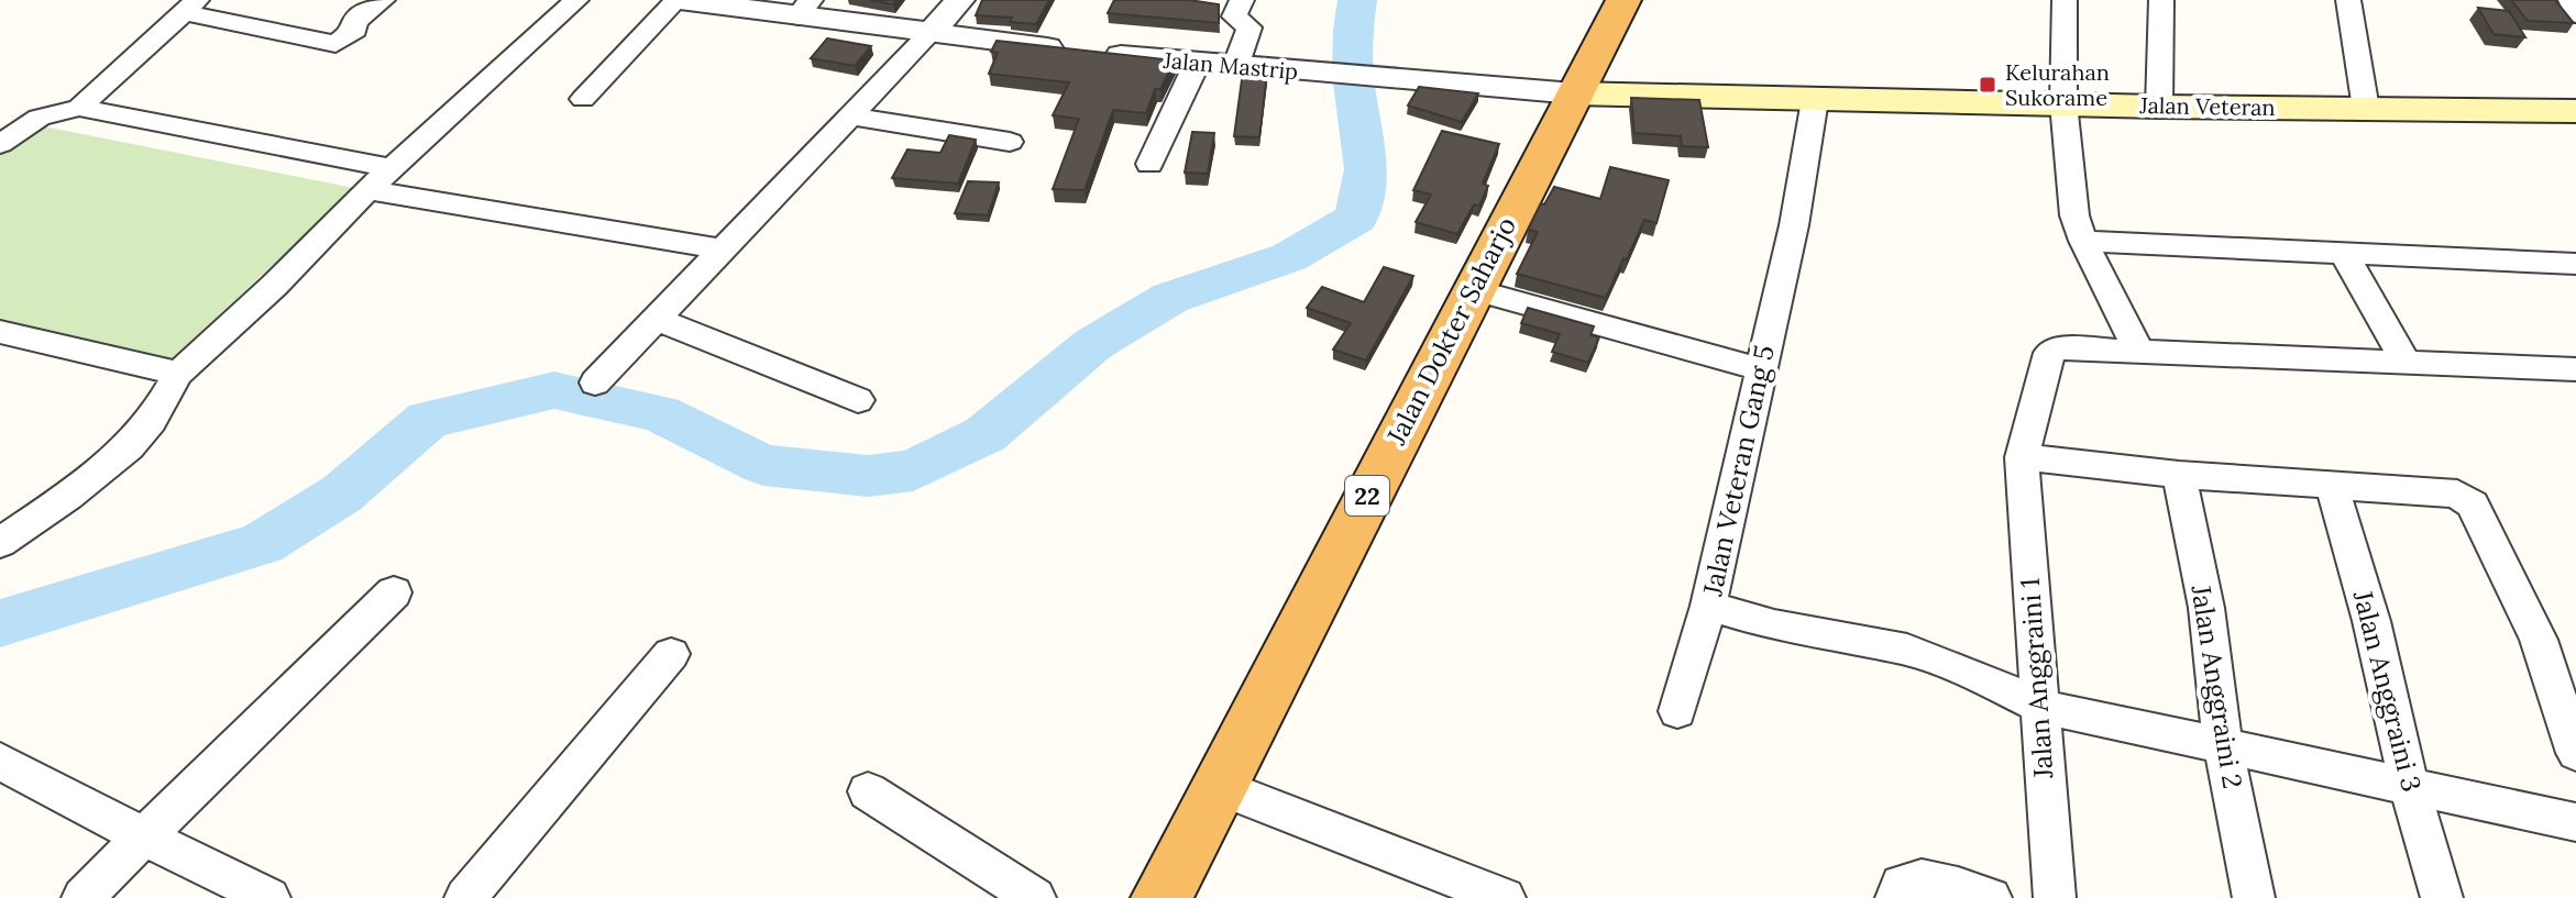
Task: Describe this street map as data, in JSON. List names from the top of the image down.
{
  "streets": {
    "highway": ["Jalan Dokter Saharjo", "22"],
    "main road": ["Jalan Veteran"],
    "street": [
      "Jalan Mastrip",
      "Jalan Veteran Gang 5",
      "Jalan Anggraini 1",
      "Jalan Anggraini 2",
      "Jalan Anggraini 3"
    ]
  },
  "crossings": [
    ["Jalan Mastrip", "Jalan Veteran"],
    ["Jalan Mastrip", "Jalan Dokter Saharjo"],
    ["Jalan Mastrip", "22"],
    ["Jalan Veteran", "Jalan Dokter Saharjo"],
    ["Jalan Veteran", "Jalan Veteran Gang 5"],
    ["Jalan Veteran", "22"],
    ["Jalan Dokter Saharjo", "22"],
    ["Jalan Veteran Gang 5", "Jalan Anggraini 1"],
    ["Jalan Veteran Gang 5", "Jalan Anggraini 2"],
    ["Jalan Veteran Gang 5", "Jalan Anggraini 3"]
  ],
  "places": {
    "transit": ["Kelurahan Sukorame"]
  }
}
